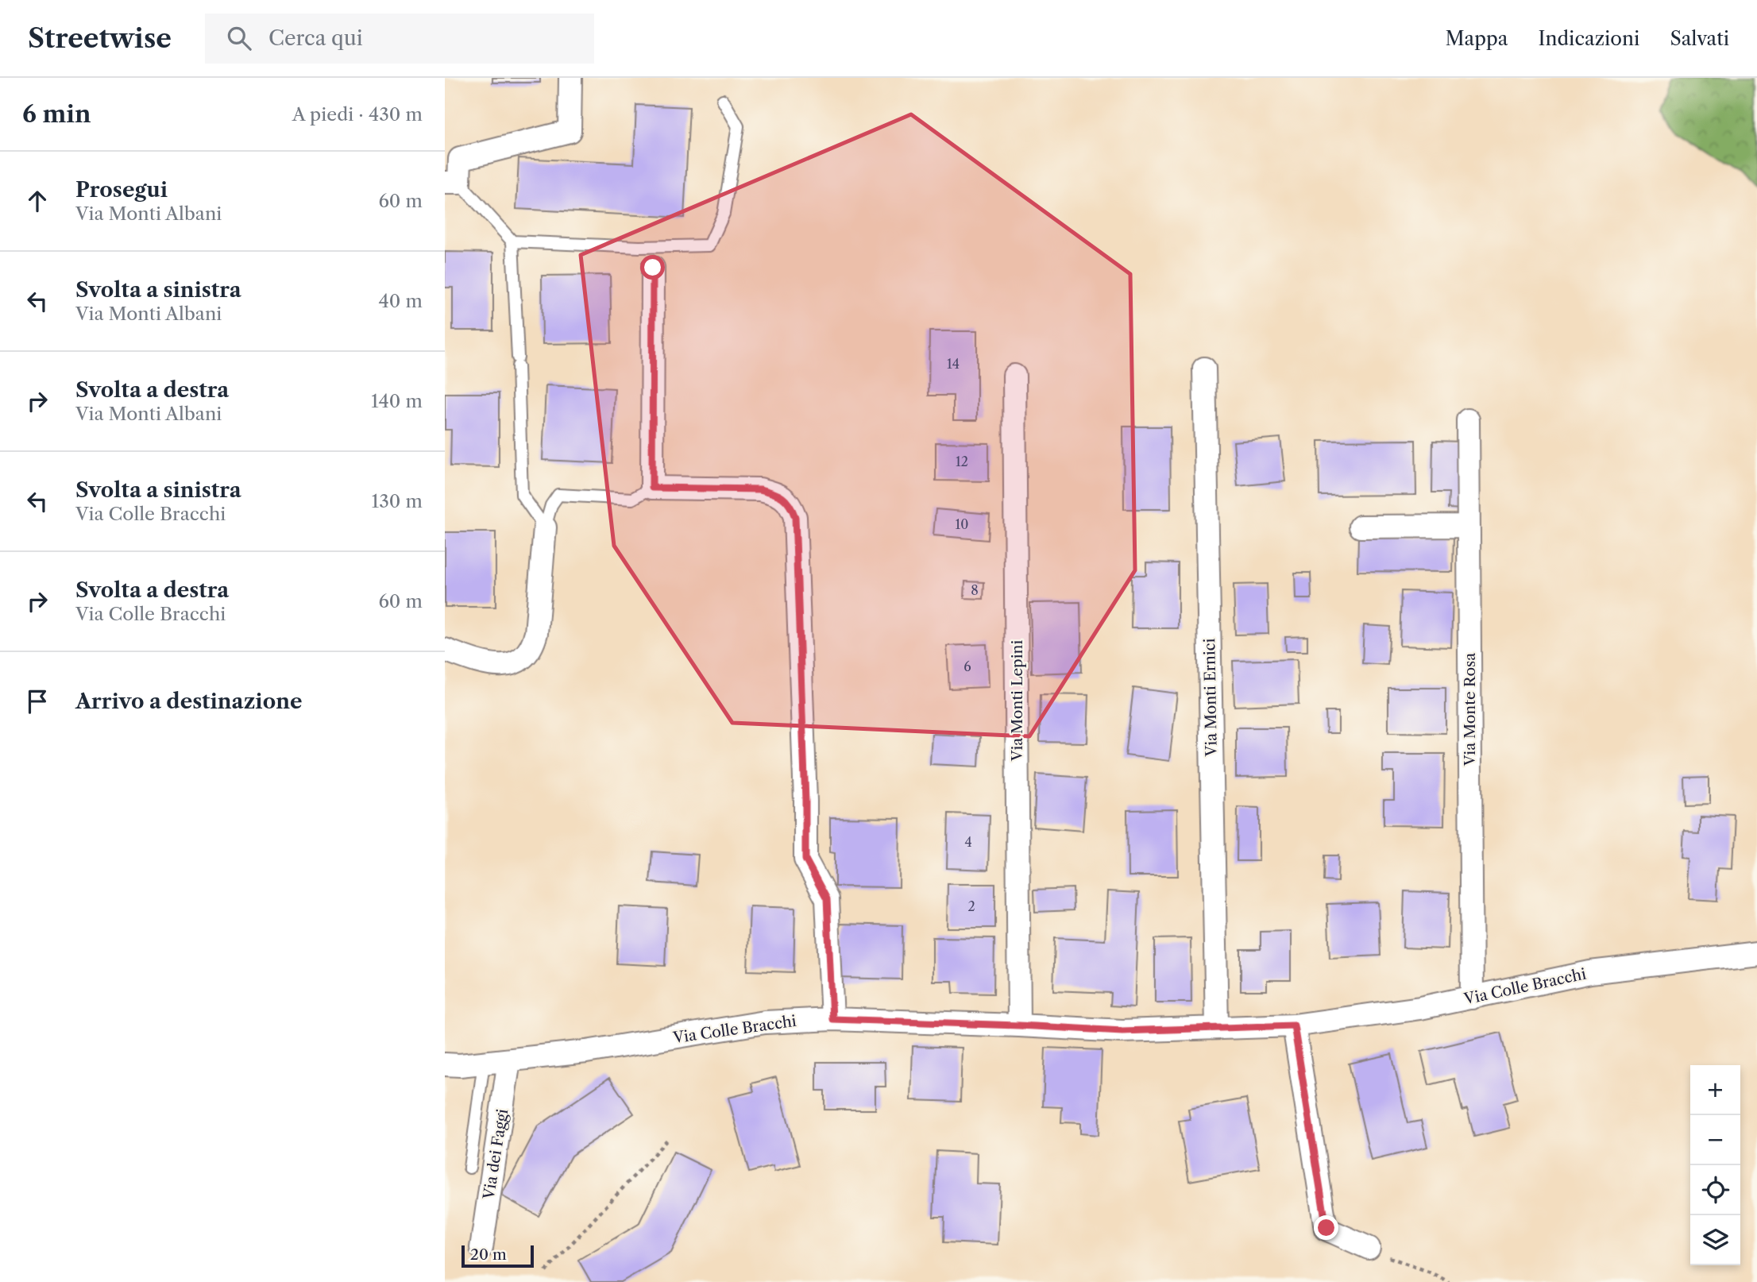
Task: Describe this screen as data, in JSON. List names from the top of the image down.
{
  "streets": {
    "street": [
      "Via Monti Ernici",
      "Via Monti Lepini",
      "Via Monte Rosa",
      "Via Colle Bracchi",
      "Via dei Faggi"
    ]
  },
  "crossings": [
    ["Via Monti Ernici", "Via Colle Bracchi"],
    ["Via Monti Lepini", "Via Colle Bracchi"],
    ["Via Monte Rosa", "Via Colle Bracchi"],
    ["Via Colle Bracchi", "Via dei Faggi"]
  ],
  "house_numbers": [
    "14",
    "12",
    "10",
    "8",
    "6",
    "4",
    "2"
  ],
  "scale_bar": "20 m",
  "page": {
    "header": "Streetwise",
    "search": "Cerca qui",
    "nav": ["Mappa", "Indicazioni", "Salvati"],
    "heading": ["6 min", "A piedi · 430 m"],
    "list": [
      ["Prosegui", "Via Monti Albani", "60 m"],
      ["Svolta a sinistra", "Via Monti Albani", "40 m"],
      ["Svolta a destra", "Via Monti Albani", "140 m"],
      ["Svolta a sinistra", "Via Colle Bracchi", "130 m"],
      ["Svolta a destra", "Via Colle Bracchi", "60 m"],
      "Arrivo a destinazione"
    ],
    "map_buttons": ["+", "−"],
    "scale": "20 m"
  }
}
